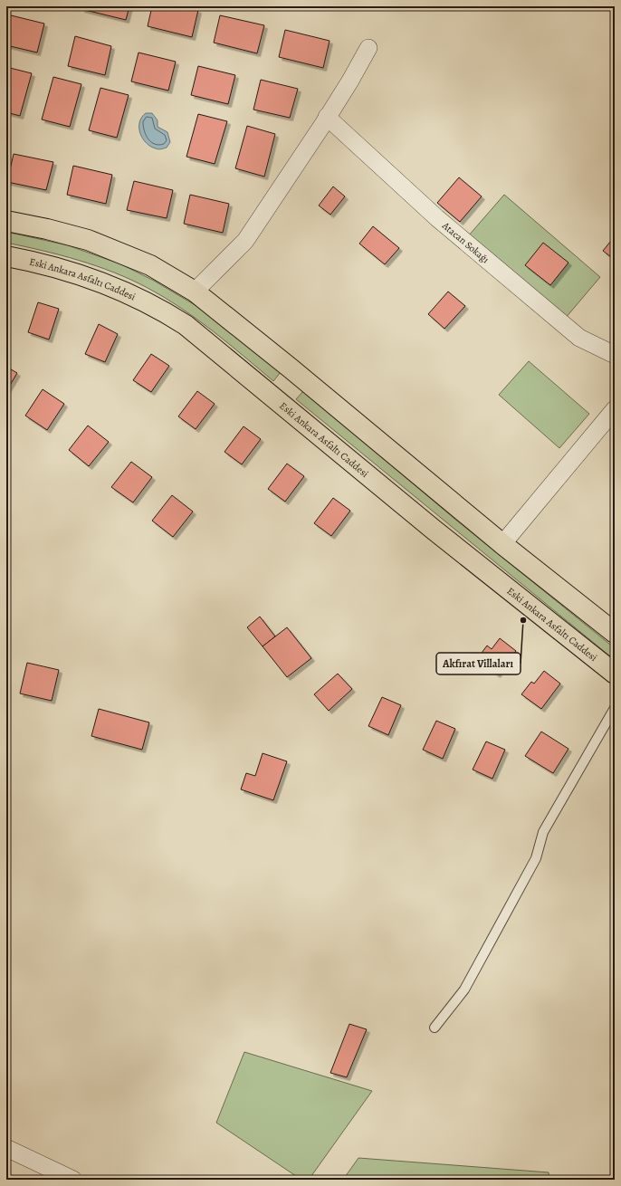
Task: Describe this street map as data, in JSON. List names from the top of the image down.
{
  "streets": {
    "main road": ["Eski Ankara Asfaltı Caddesi"],
    "street": ["Atacan Sokağı"]
  },
  "places": ["Akfırat Villaları"]
}
